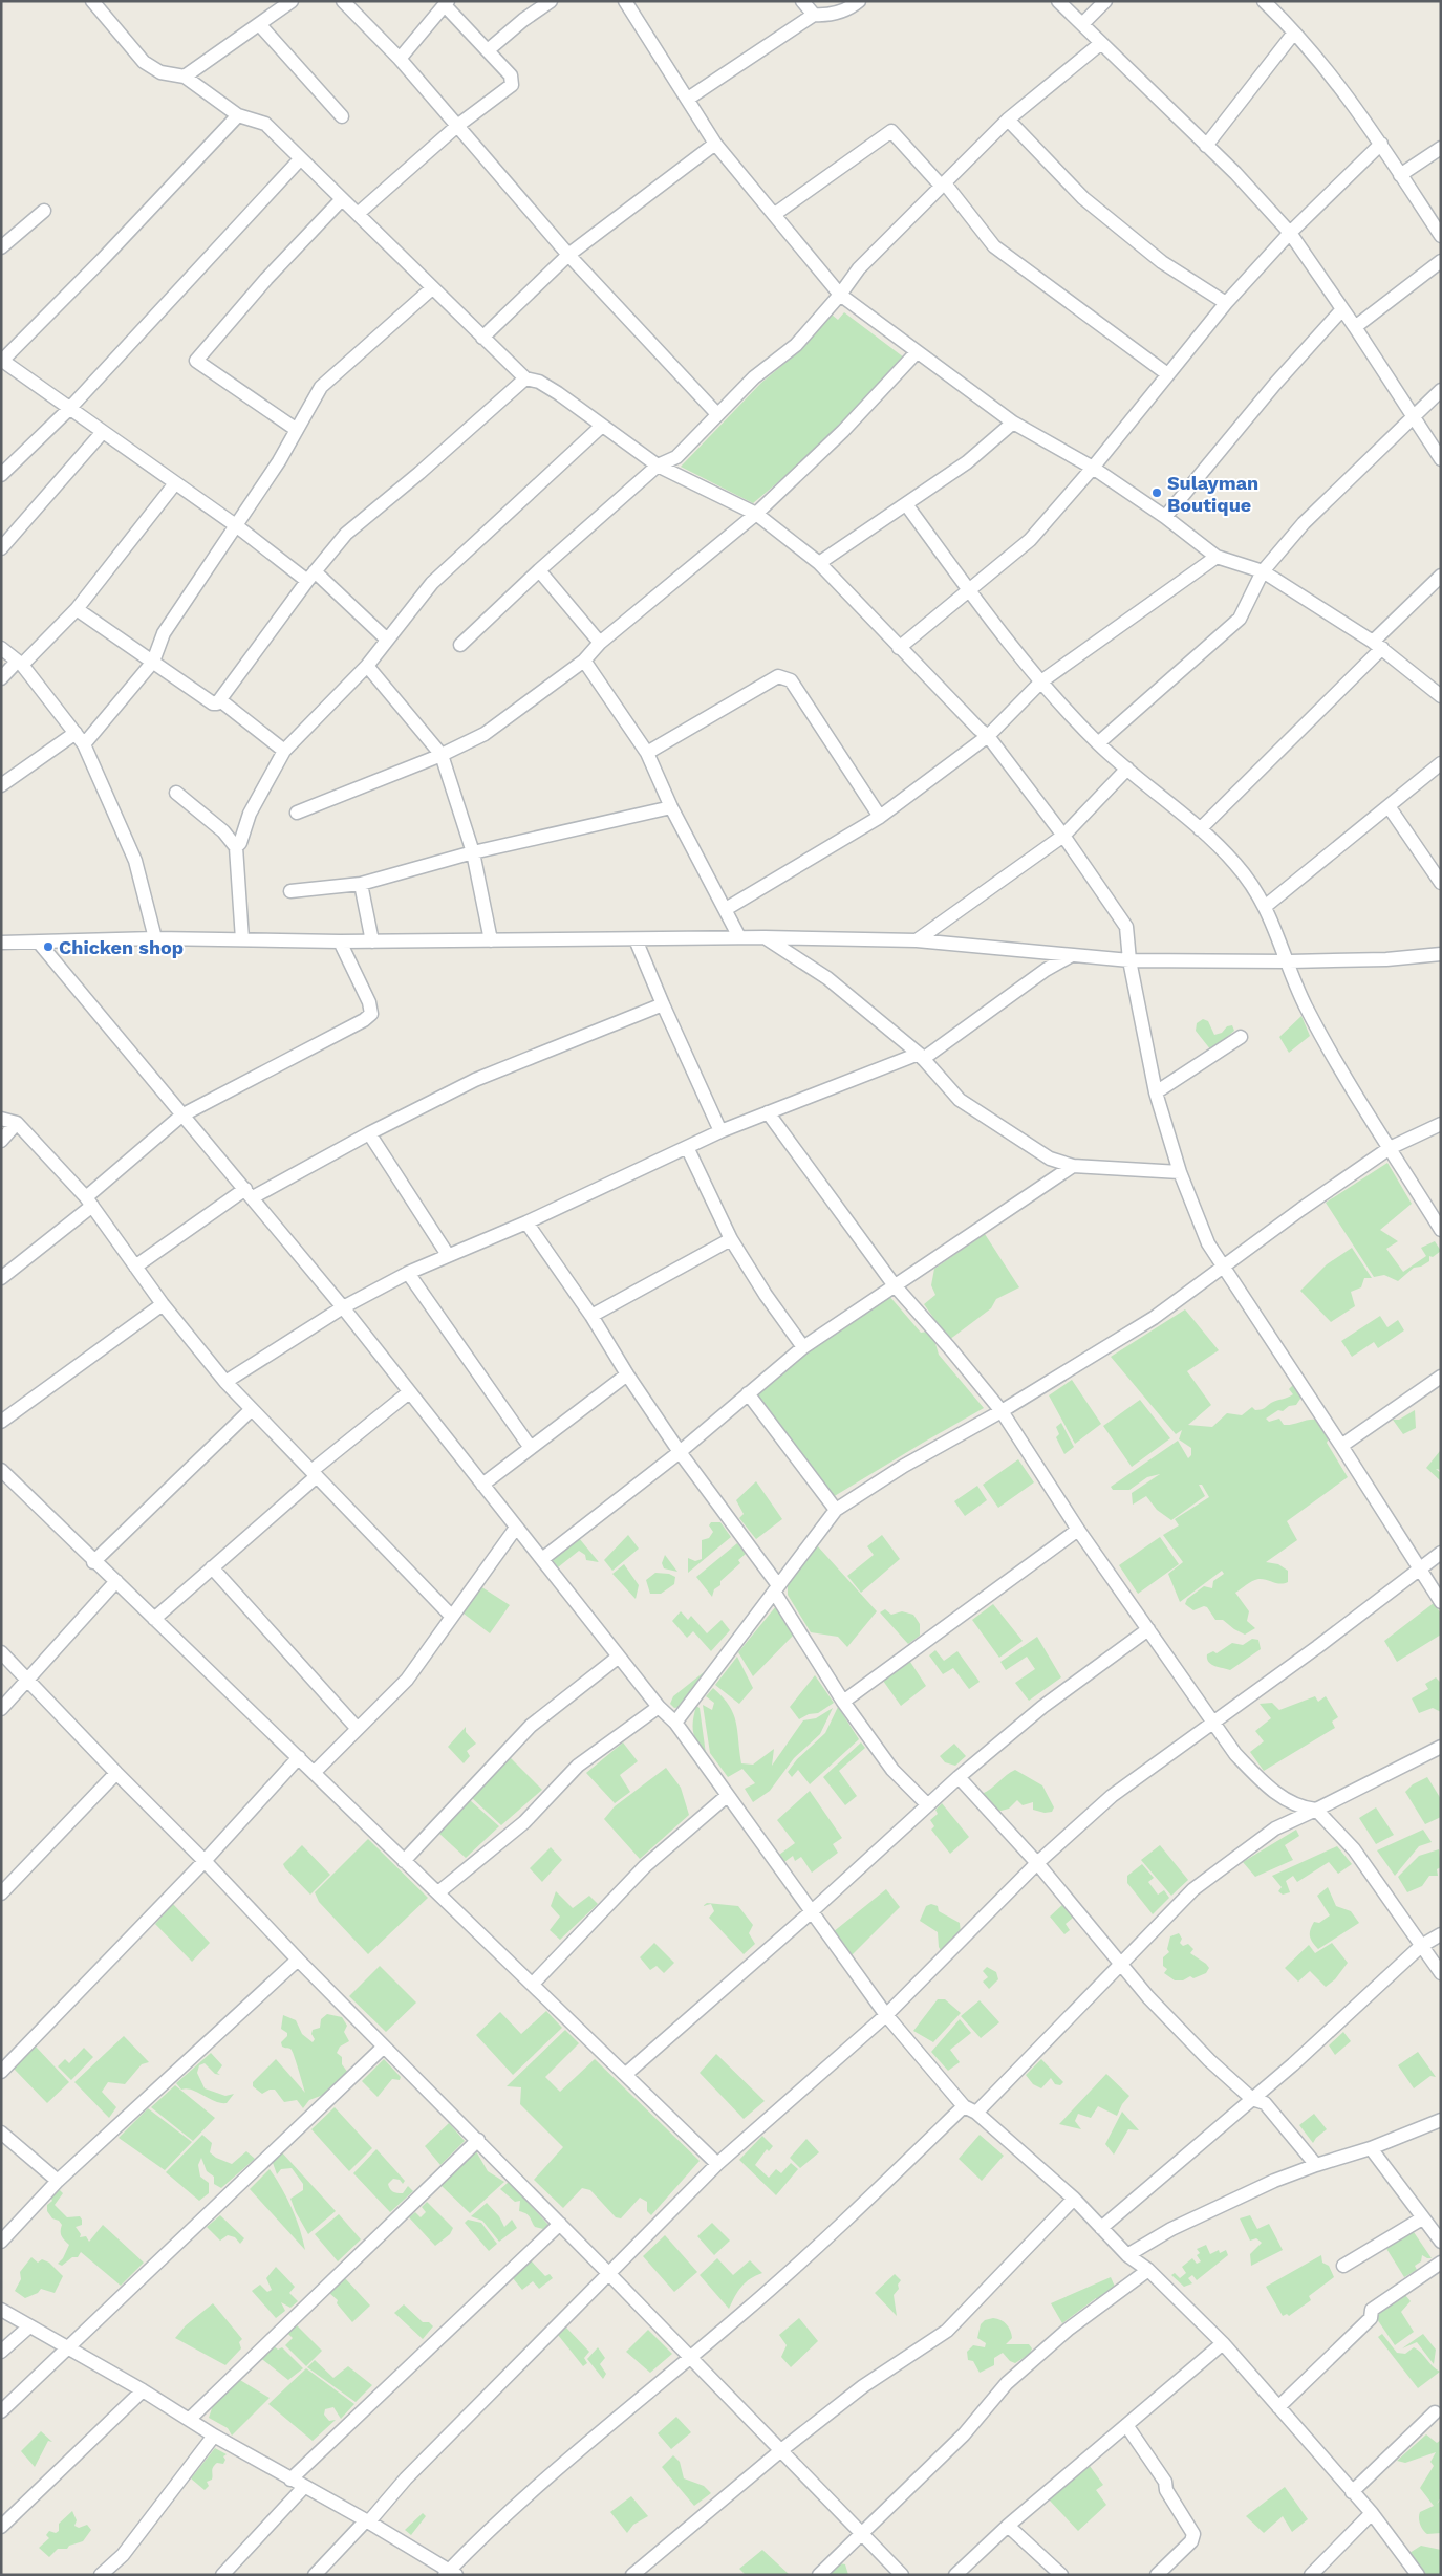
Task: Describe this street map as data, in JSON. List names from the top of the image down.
{
  "places": ["Sulayman Boutique", "Chicken shop"]
}
